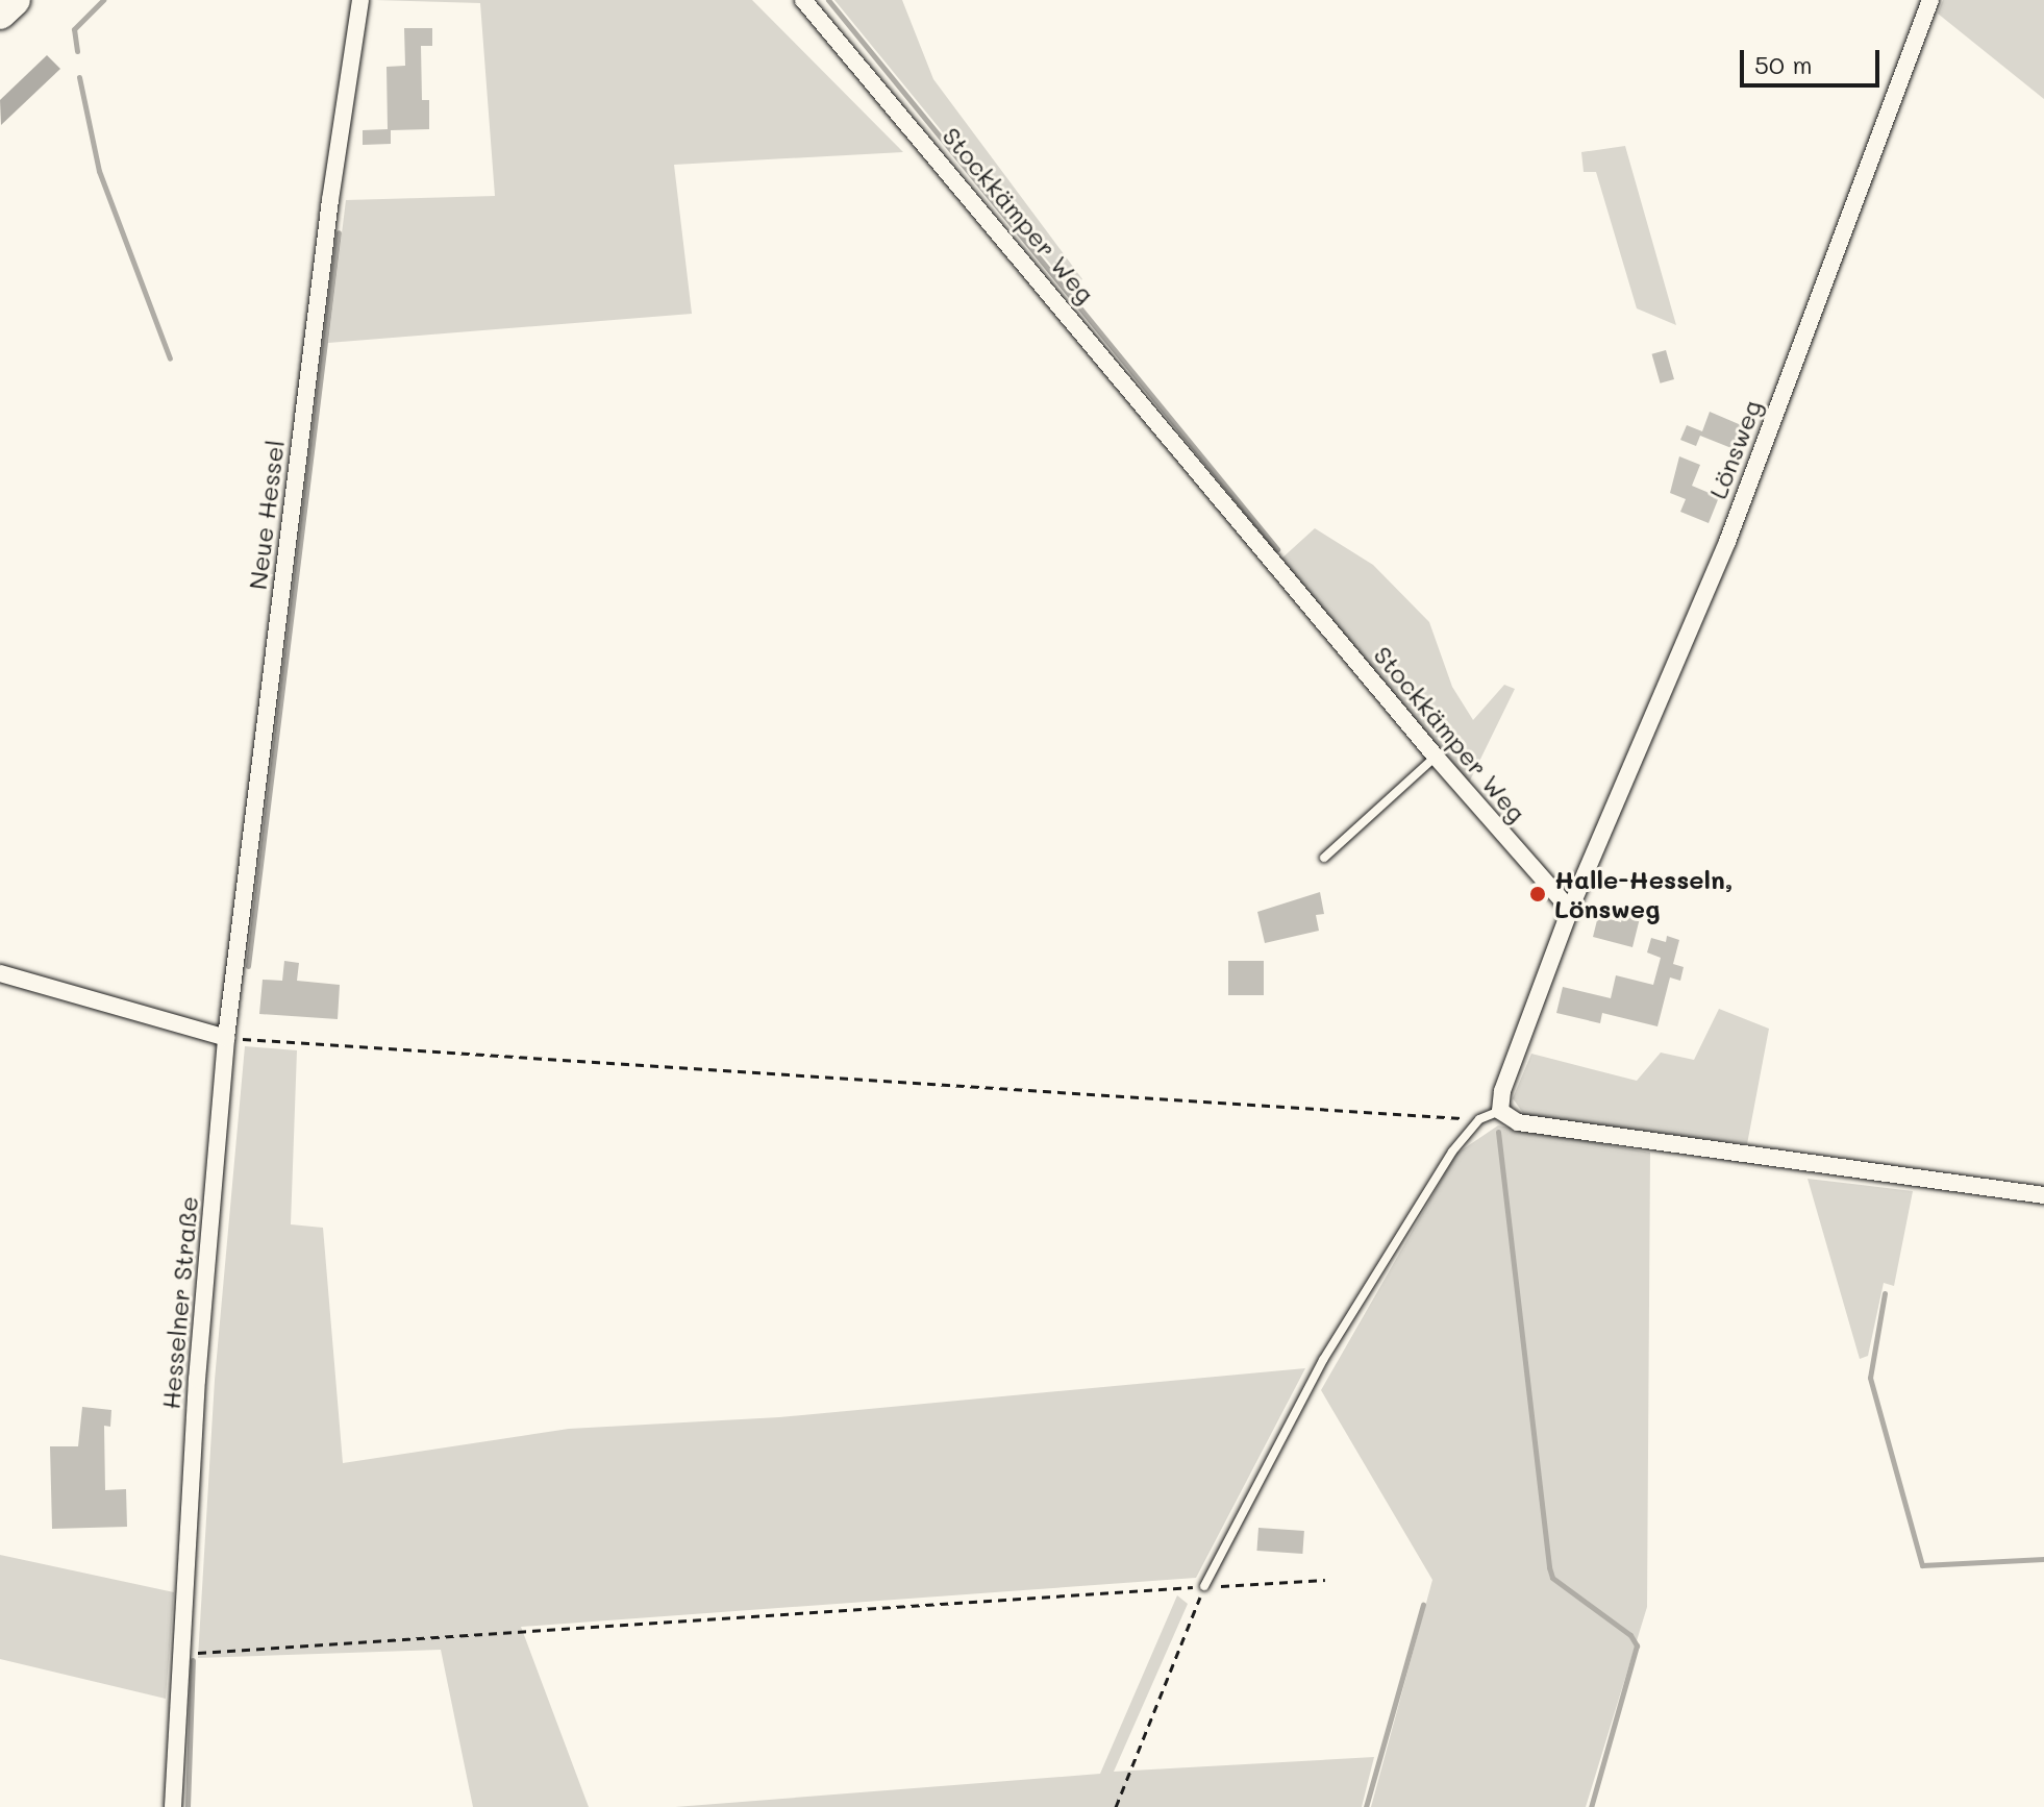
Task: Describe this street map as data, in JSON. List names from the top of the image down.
{
  "streets": {
    "street": [
      "Stockkämper Weg",
      "Lönsweg",
      "Neue Hessel",
      "Hesselner Straße"
    ]
  },
  "crossings": [
    ["Stockkämper Weg", "Lönsweg"],
    ["Neue Hessel", "Hesselner Straße"]
  ],
  "places": ["Halle-Hesseln, Lönsweg"],
  "scale_bar": "50 m"
}
